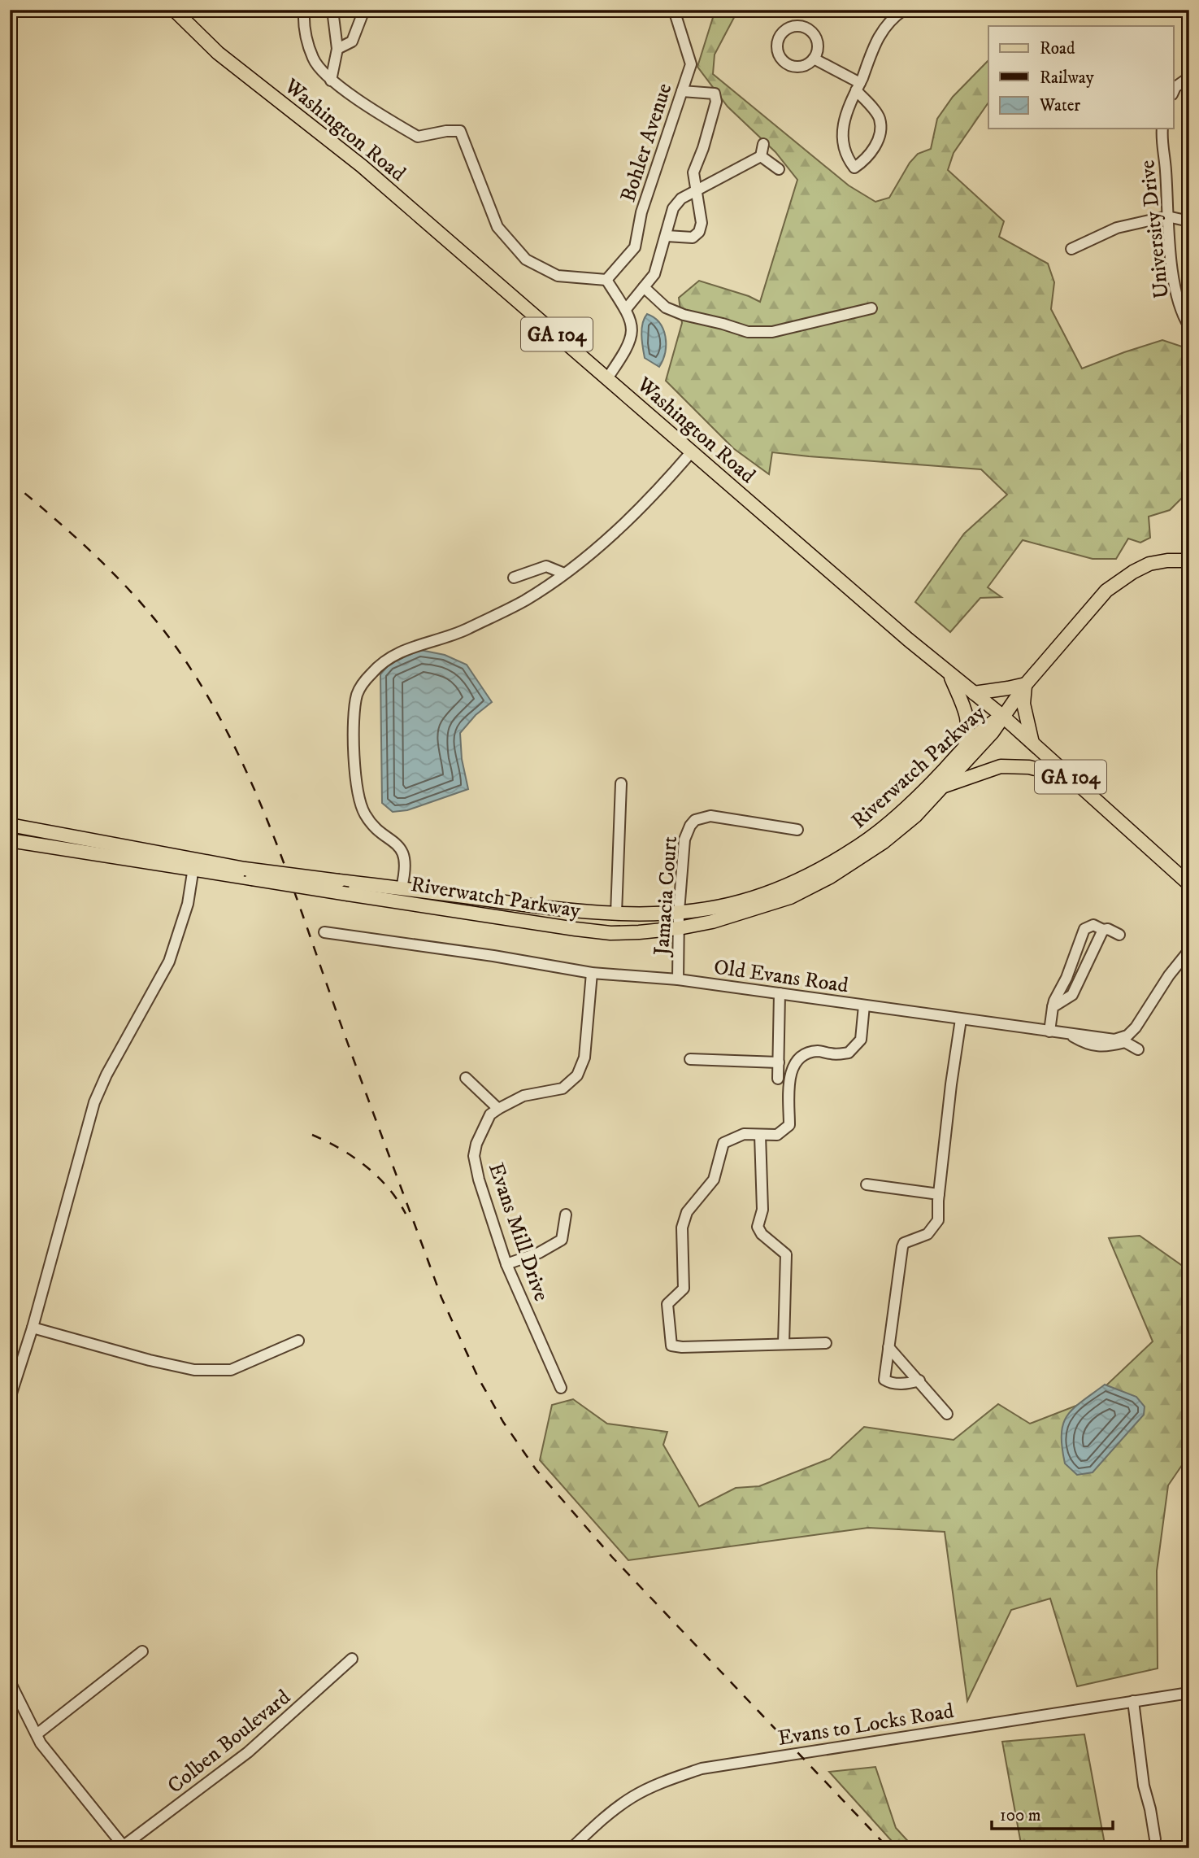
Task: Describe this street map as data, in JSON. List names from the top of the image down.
{
  "streets": {
    "main road": ["Washington Road", "GA 104", "Riverwatch Parkway"],
    "street": [
      "Bohler Avenue",
      "University Drive",
      "Jamacia Court",
      "Old Evans Road",
      "Evans Mill Drive",
      "Evans to Locks Road",
      "Colben Boulevard"
    ]
  },
  "crossings": [
    ["Washington Road", "Riverwatch Parkway"],
    ["Riverwatch Parkway", "Jamacia Court"],
    ["Jamacia Court", "Old Evans Road"],
    ["Old Evans Road", "Evans Mill Drive"]
  ],
  "legend": ["Road", "Railway", "Water"],
  "scale_bar": "100 m"
}
